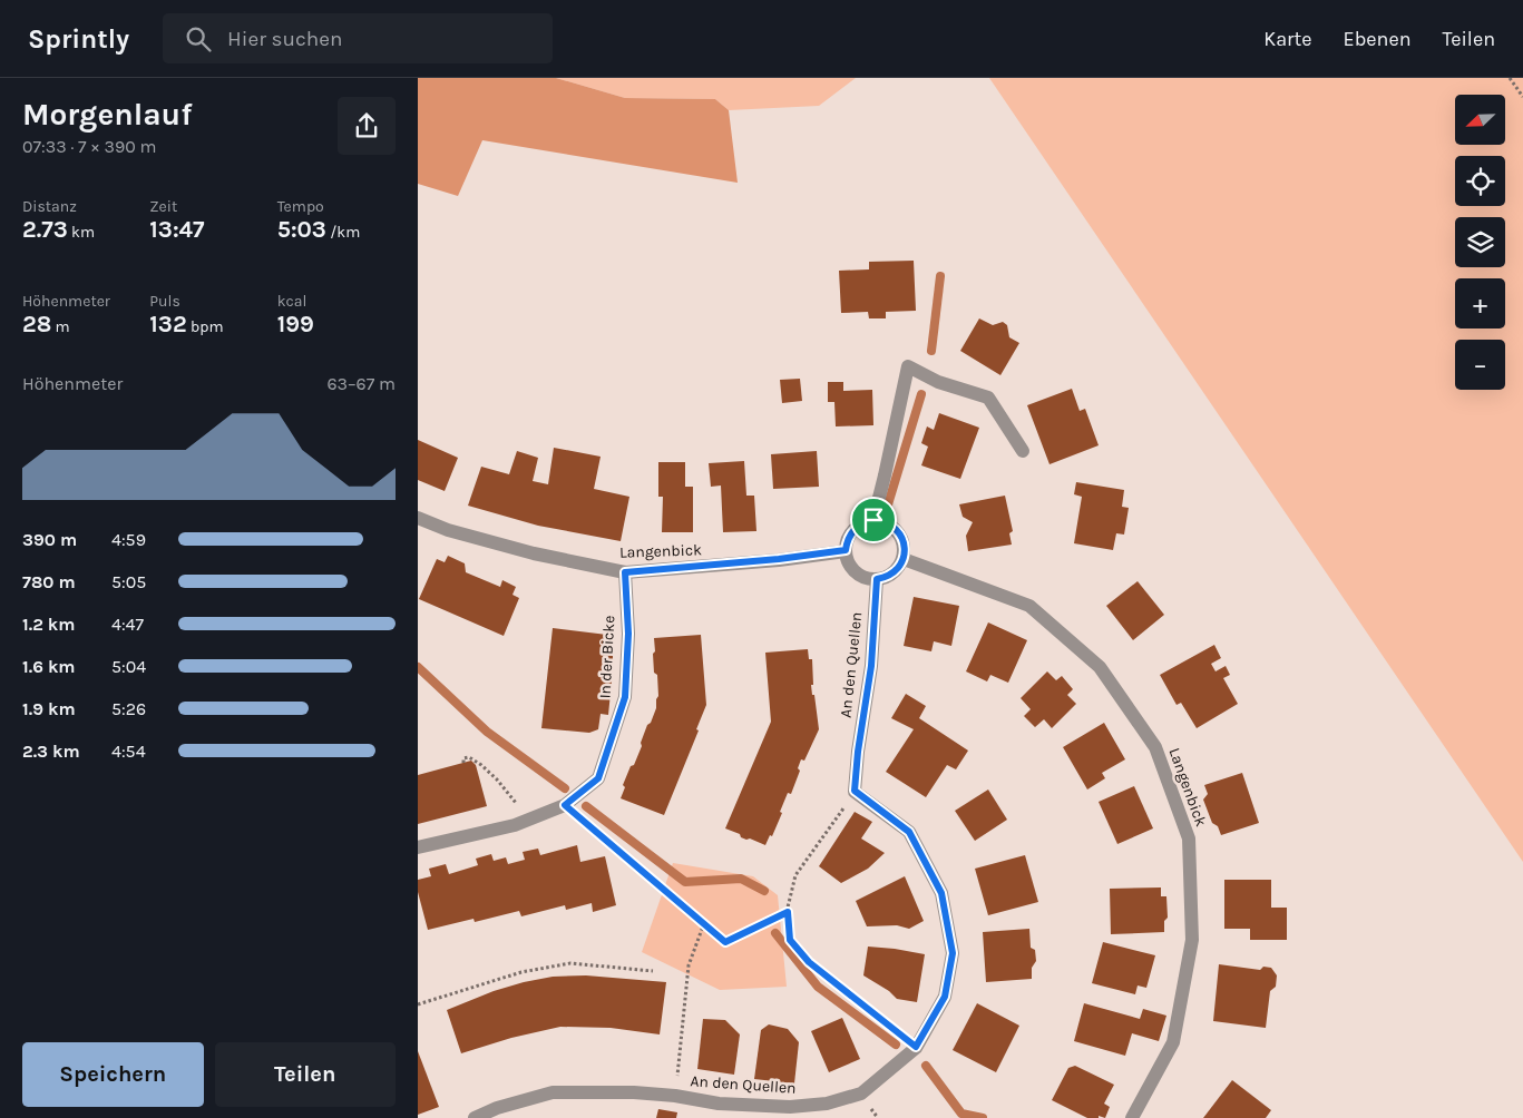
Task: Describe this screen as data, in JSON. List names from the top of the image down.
{
  "streets": {
    "street": ["Langenbick", "In der Bicke", "An den Quellen"]
  },
  "crossings": [
    ["Langenbick", "In der Bicke"],
    ["Langenbick", "An den Quellen"]
  ],
  "north": "bottom left",
  "page": {
    "header": "Sprintly",
    "search": "Hier suchen",
    "nav": ["Karte", "Ebenen", "Teilen"],
    "heading": ["Morgenlauf", "07:33 · 7 × 390 m"],
    "map_buttons": ["+", "−"],
    "stats": [
      ["Distanz", "2.73 km"],
      ["Zeit", "13:47"],
      ["Tempo", "5:03 /km"],
      ["Höhenmeter", "28 m"],
      ["Puls", "132 bpm"],
      ["kcal", "199"]
    ],
    "chart": ["Höhenmeter", "63–67 m"],
    "list": [
      {
        "name": "390 m",
        "note": "4:59"
      },
      {
        "name": "780 m",
        "note": "5:05"
      },
      {
        "name": "1.2 km",
        "note": "4:47"
      },
      {
        "name": "1.6 km",
        "note": "5:04"
      },
      {
        "name": "1.9 km",
        "note": "5:26"
      },
      {
        "name": "2.3 km",
        "note": "4:54"
      }
    ],
    "buttons": ["Speichern", "Teilen"]
  }
}
